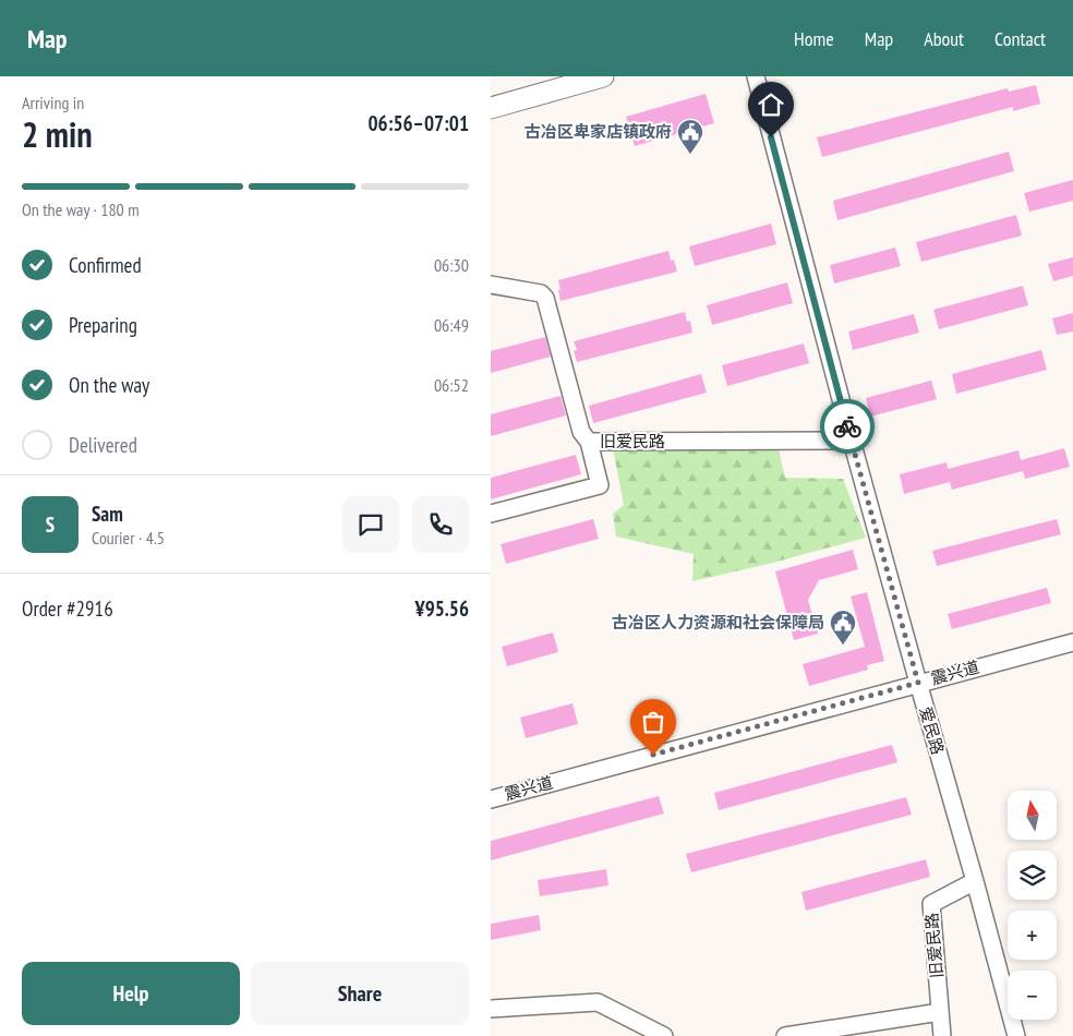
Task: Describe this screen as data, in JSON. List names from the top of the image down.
{
  "streets": {
    "street": ["旧爱民路", "震兴道", "爱民路"]
  },
  "crossings": [
    ["旧爱民路", "爱民路"],
    ["震兴道", "爱民路"]
  ],
  "places": {
    "public building": ["古冶区卑家店镇政府", "古冶区人力资源和社会保障局"]
  },
  "north": "top",
  "page": {
    "header": "Map",
    "nav": [
      "Home",
      "Map",
      "About",
      "Contact"
    ],
    "heading": ["2 min", "Arriving in", "06:56–07:01"],
    "panel": [
      "Sam",
      "Courier · 4.5",
      "Order #2916",
      "¥95.56"
    ],
    "bar": "On the way · 180 m",
    "list": [
      ["Confirmed", "06:30"],
      ["Preparing", "06:49"],
      ["On the way", "06:52"],
      "Delivered"
    ],
    "round": "S",
    "map_buttons": ["+", "−"],
    "buttons": ["Help", "Share"]
  }
}
